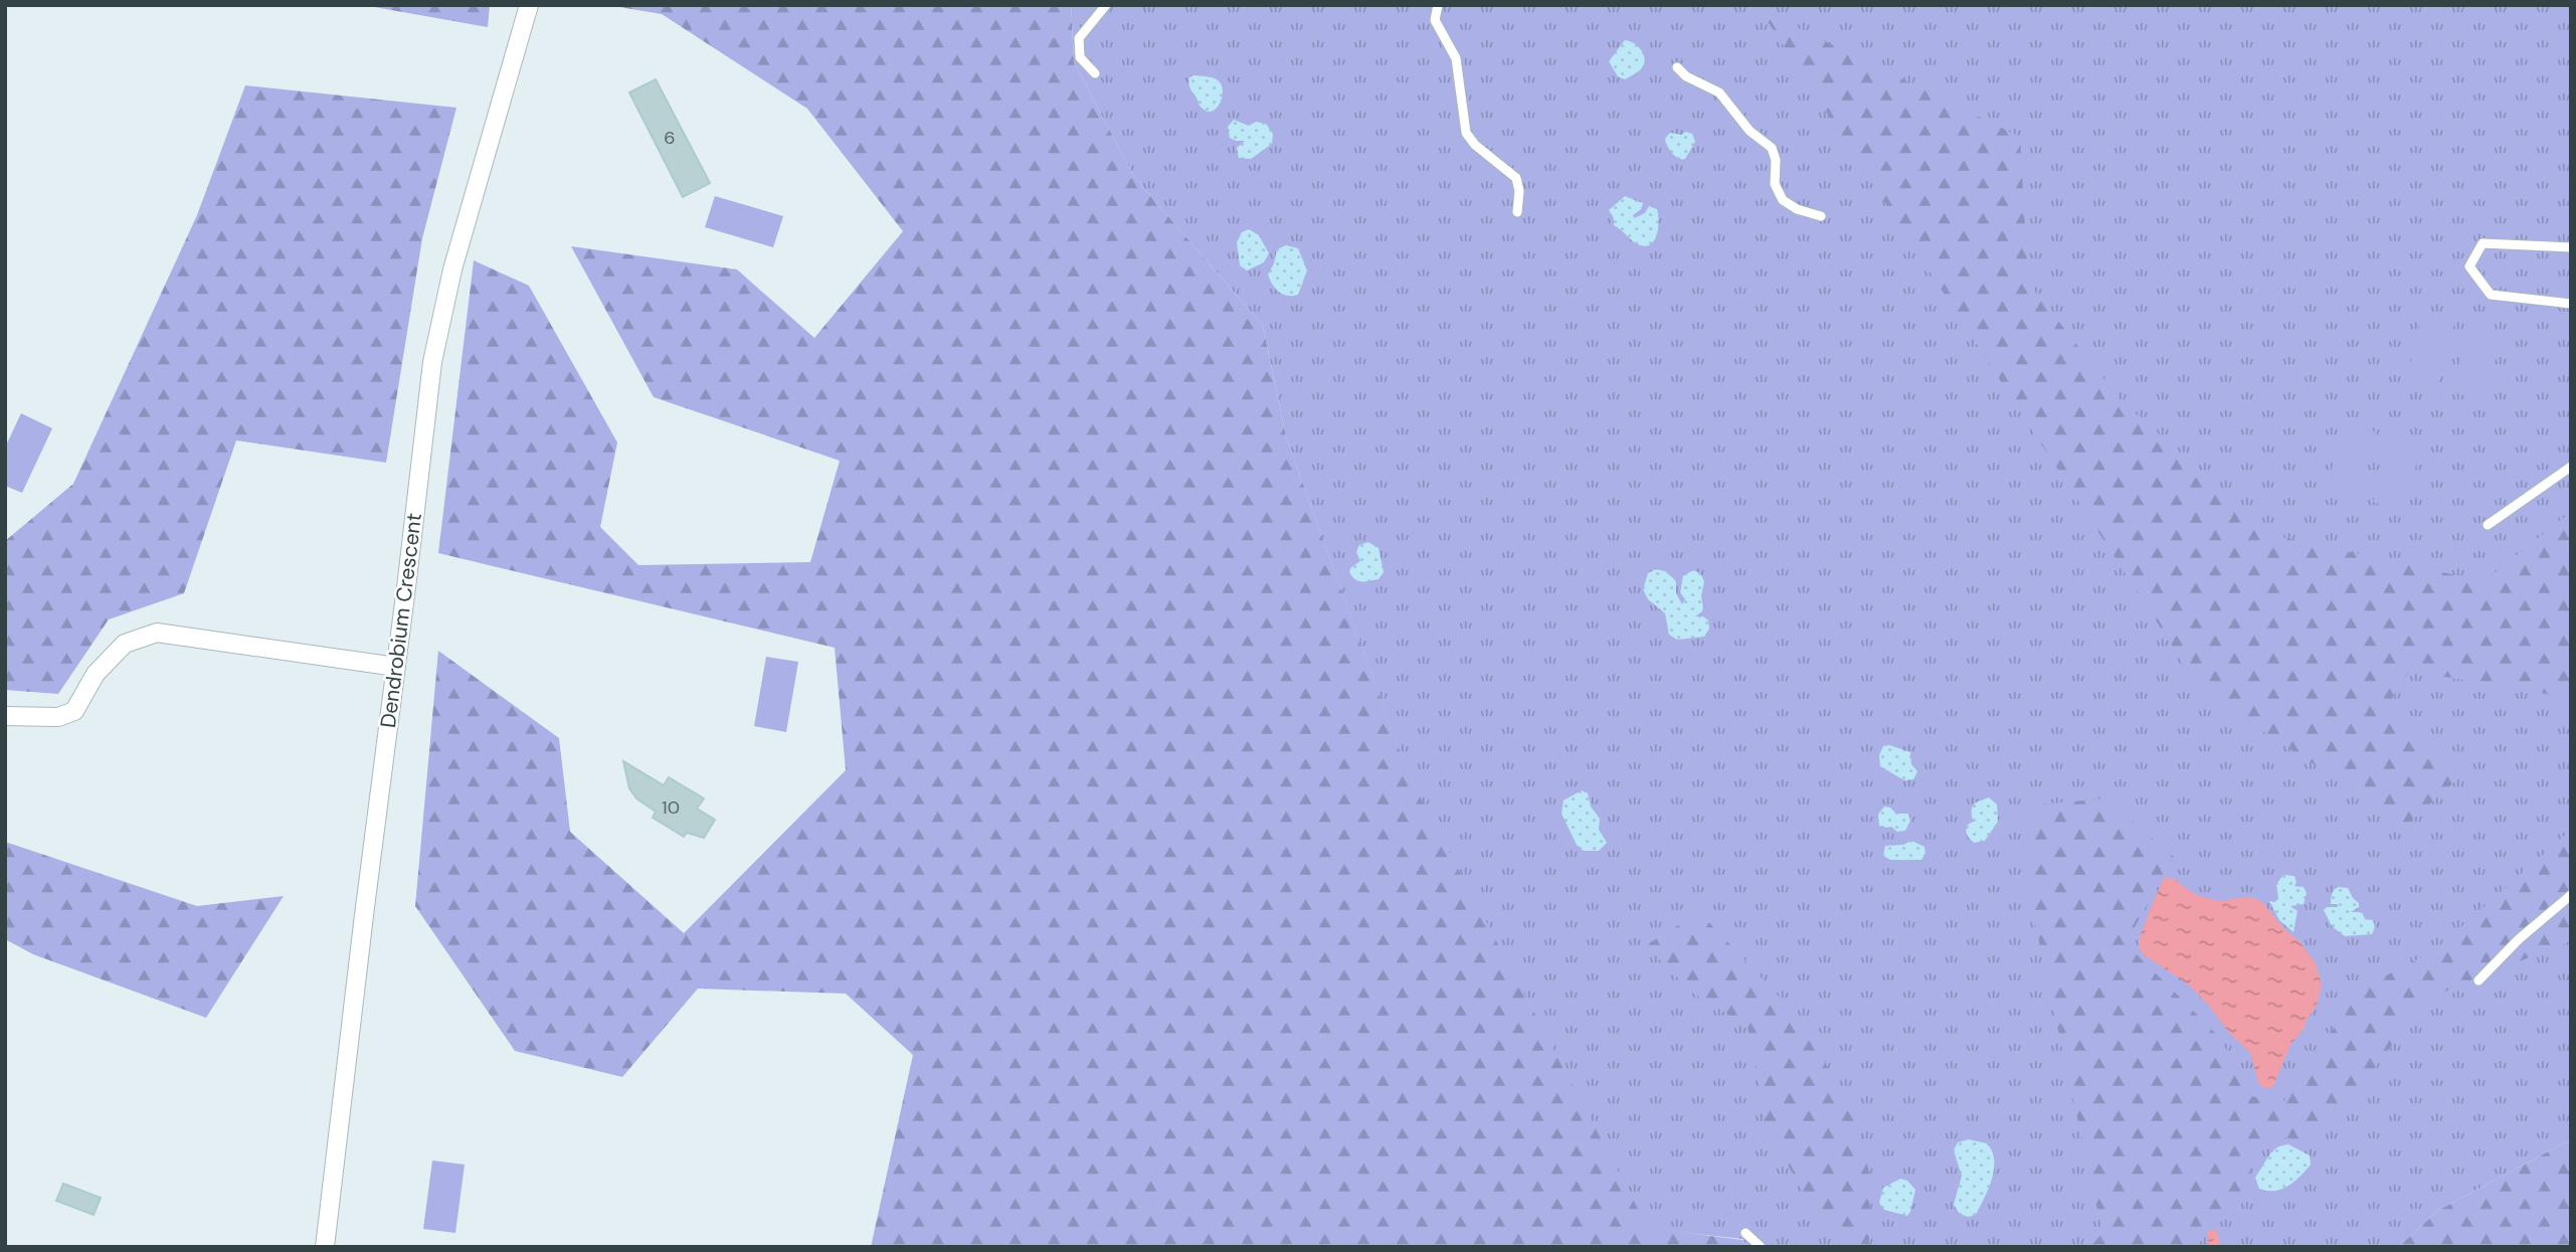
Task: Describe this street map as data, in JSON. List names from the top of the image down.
{
  "streets": {
    "street": ["Dendrobium Crescent"]
  },
  "house_numbers": ["6", "10"]
}
